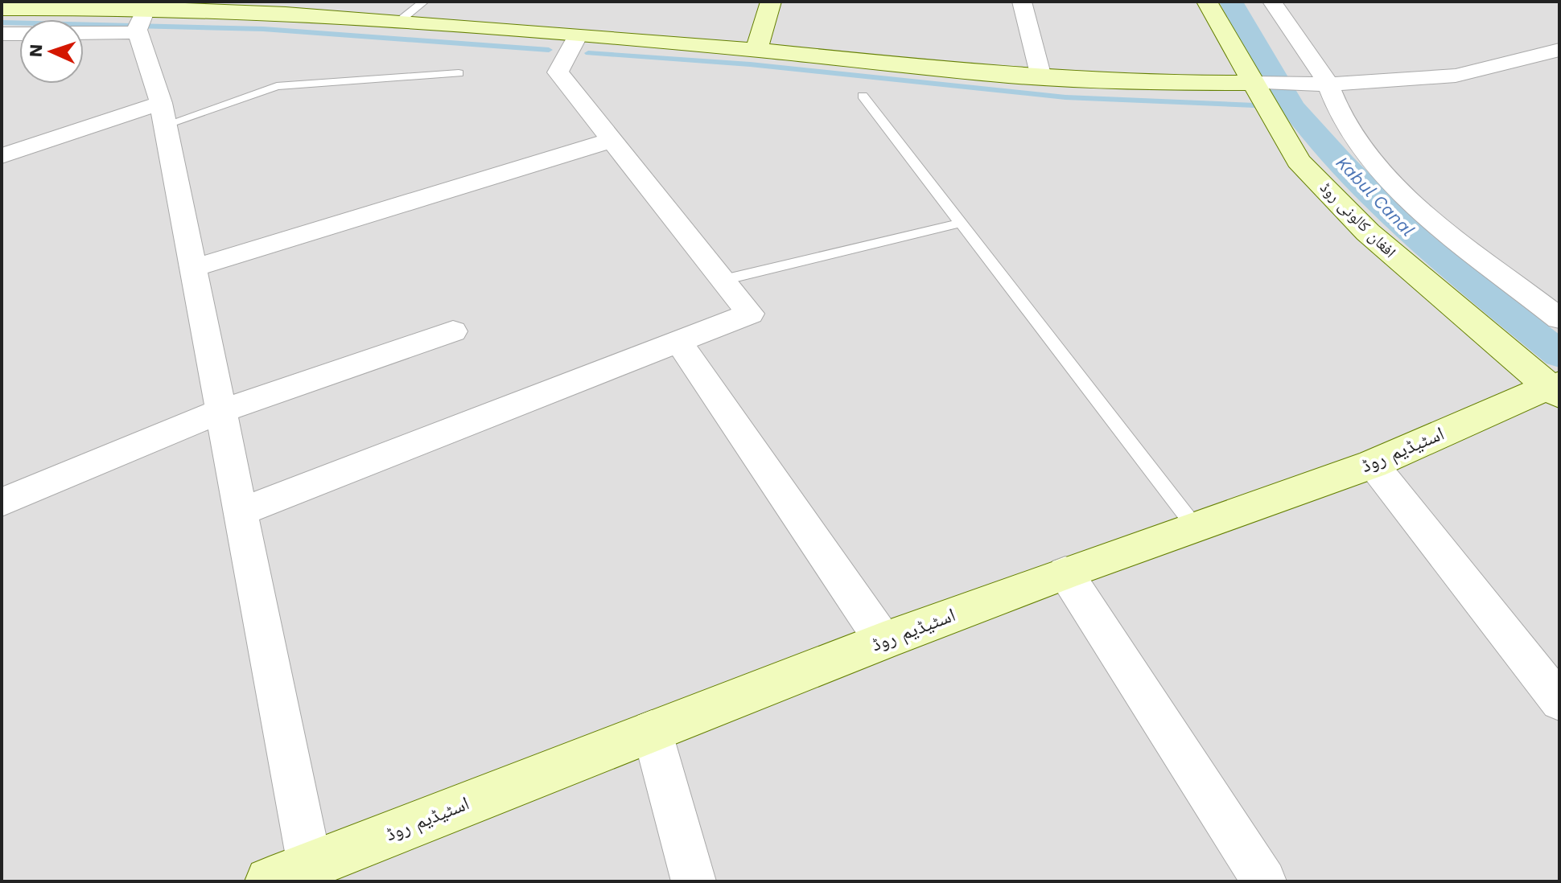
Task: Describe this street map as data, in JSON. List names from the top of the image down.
{
  "streets": {
    "street": ["افغان کالونی روڈ", "اسٹیڈیم روڈ"]
  },
  "crossings": [
    ["افغان کالونی روڈ", "اسٹیڈیم روڈ"]
  ],
  "water": ["Kabul Canal"],
  "north": "left"
}
